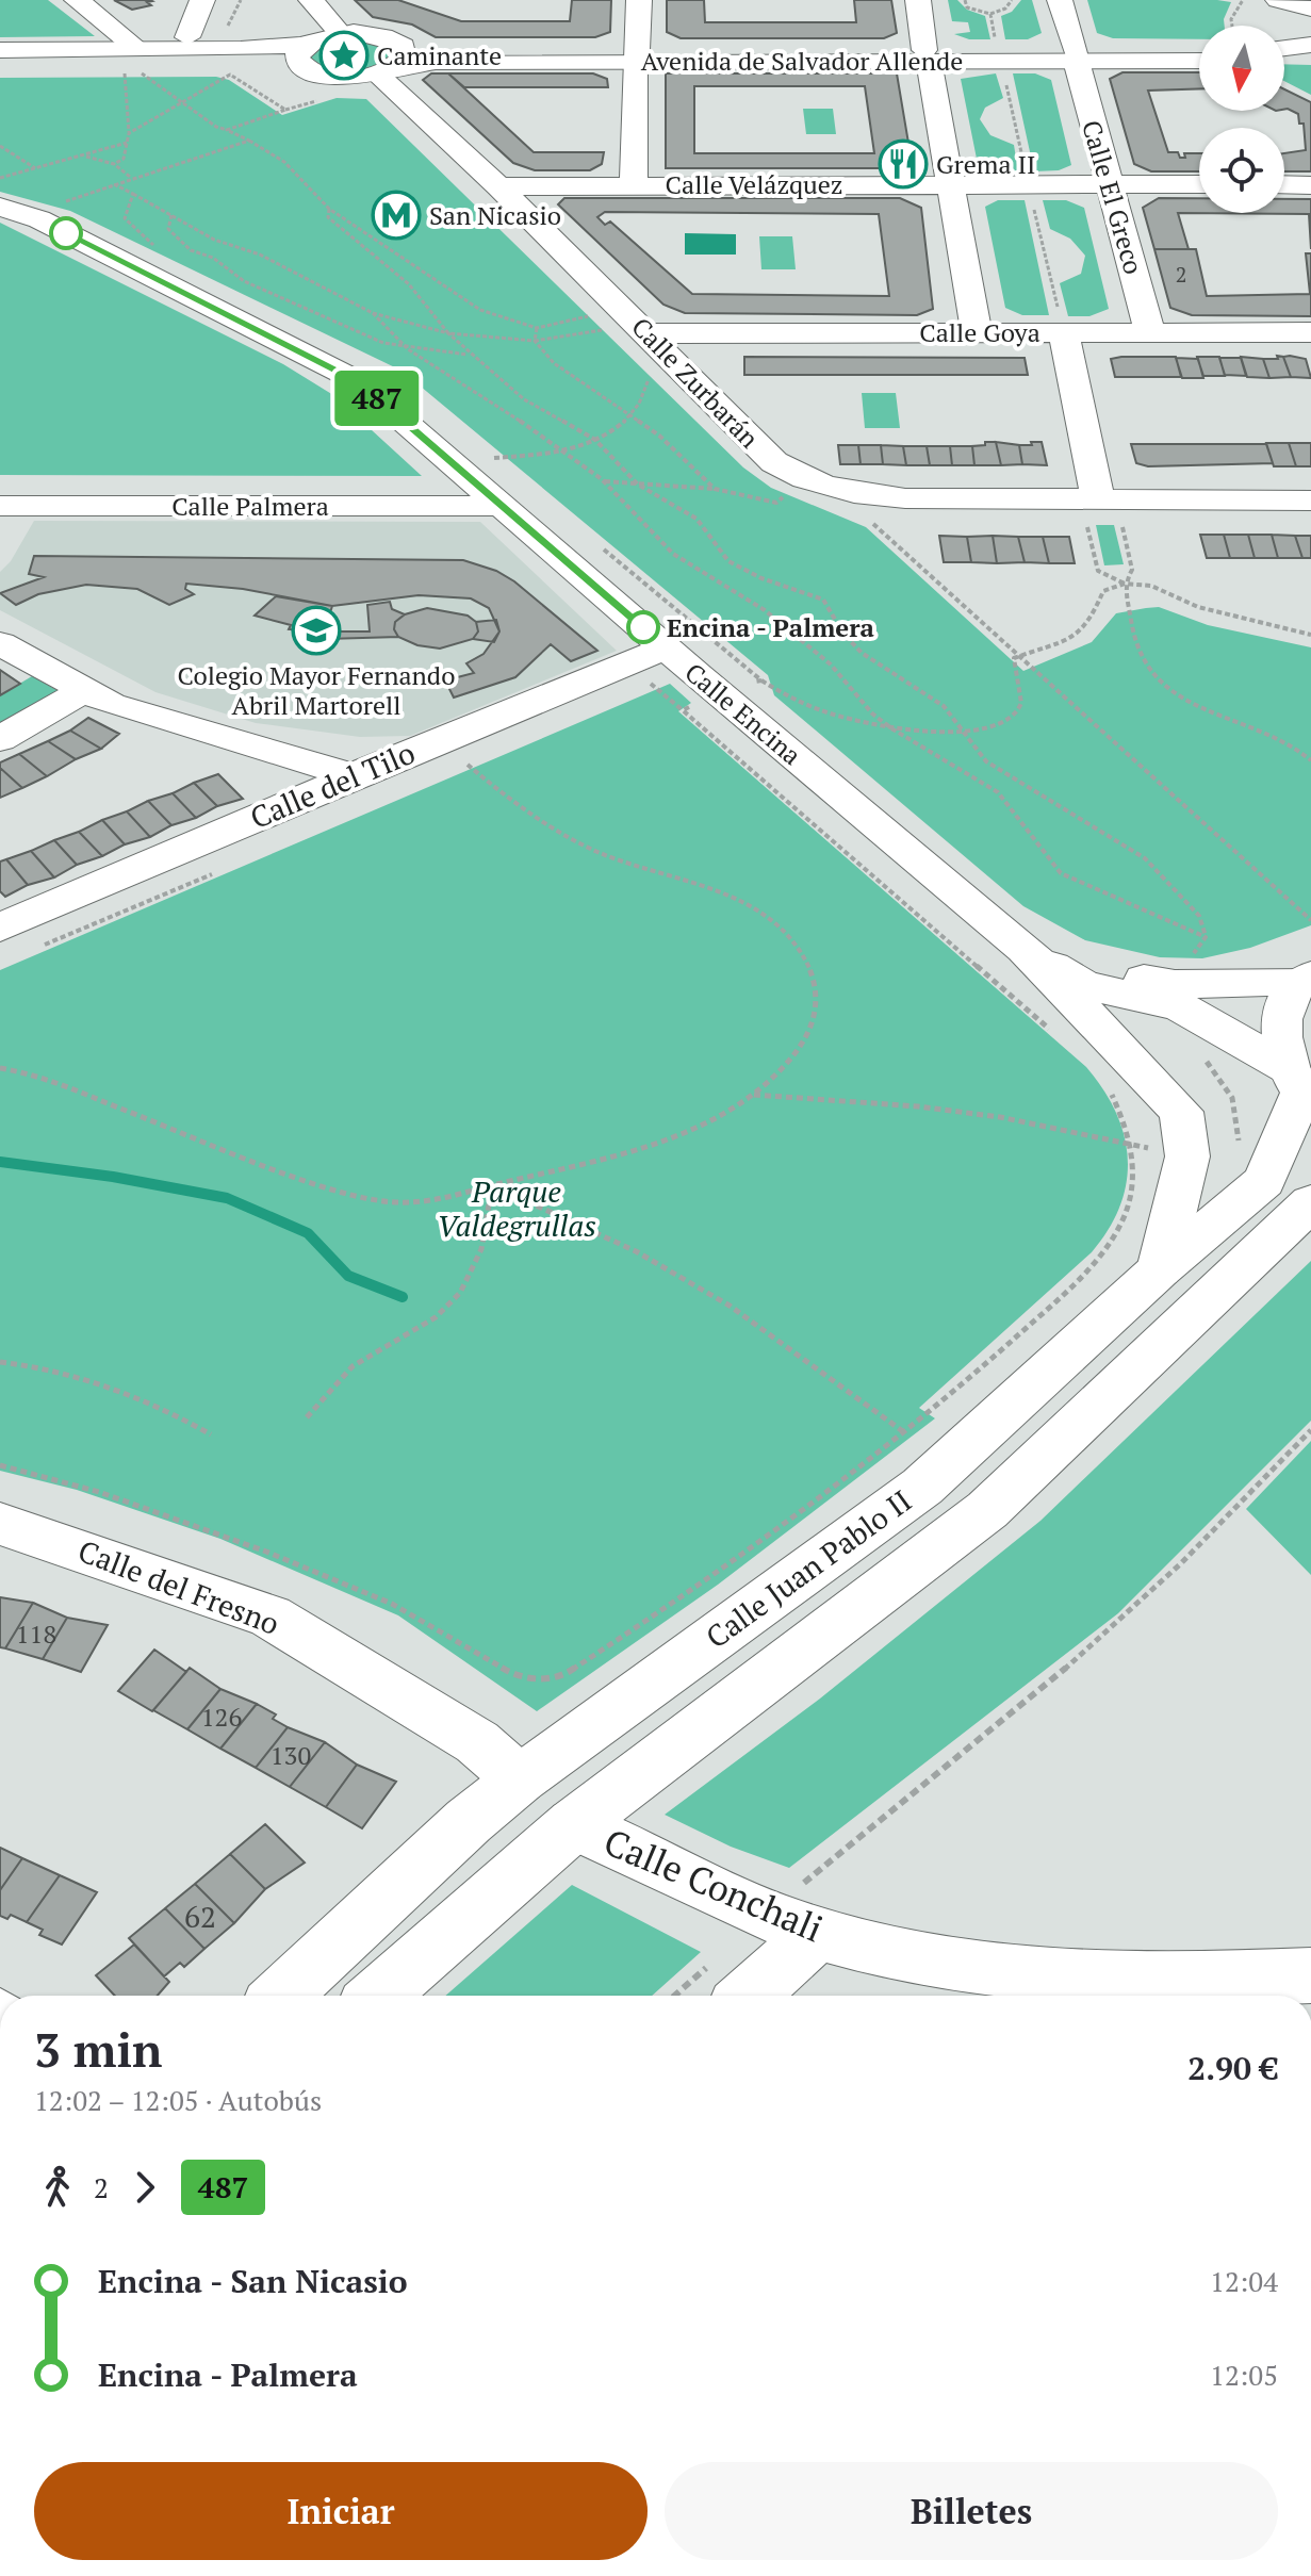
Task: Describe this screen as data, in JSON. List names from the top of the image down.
{
  "streets": {
    "street": [
      "Avenida de Salvador Allende",
      "Calle Velázquez",
      "Calle El Greco",
      "Calle Goya",
      "Calle Zurbarán",
      "Calle Palmera",
      "Calle Encina",
      "Calle del Tilo",
      "Calle Juan Pablo II",
      "Calle del Fresno",
      "Calle Conchali"
    ]
  },
  "crossings": [
    ["Avenida de Salvador Allende", "Calle El Greco"],
    ["Avenida de Salvador Allende", "Calle Zurbarán"],
    ["Calle Velázquez", "Calle El Greco"],
    ["Calle Velázquez", "Calle Zurbarán"],
    ["Calle El Greco", "Calle Goya"],
    ["Calle Goya", "Calle Zurbarán"],
    ["Calle Palmera", "Calle Encina"],
    ["Calle Encina", "Calle del Tilo"],
    ["Calle Encina", "Calle Juan Pablo II"],
    ["Calle Juan Pablo II", "Calle del Fresno"],
    ["Calle Juan Pablo II", "Calle Conchali"]
  ],
  "parks": ["Parque Valdegrullas"],
  "places": {
    "place": ["Caminante"],
    "restaurant": ["Grema II"],
    "metro station": ["San Nicasio"],
    "other": ["Encina - Palmera"],
    "school or university": ["Colegio Mayor Fernando Abril Martorell"]
  },
  "lines": ["bus line 487"],
  "house_numbers": [
    "2",
    "118",
    "126",
    "130",
    "62"
  ],
  "north": "bottom",
  "page": {
    "on_map": "487",
    "heading": ["3 min", "12:02 – 12:05 · Autobús", "2.90 €"],
    "legs": ["2", "487"],
    "list": [
      {
        "name": "Encina - San Nicasio",
        "value": "12:04"
      },
      {
        "name": "Encina - Palmera",
        "value": "12:05"
      }
    ],
    "buttons": ["Iniciar", "Billetes"]
  }
}
